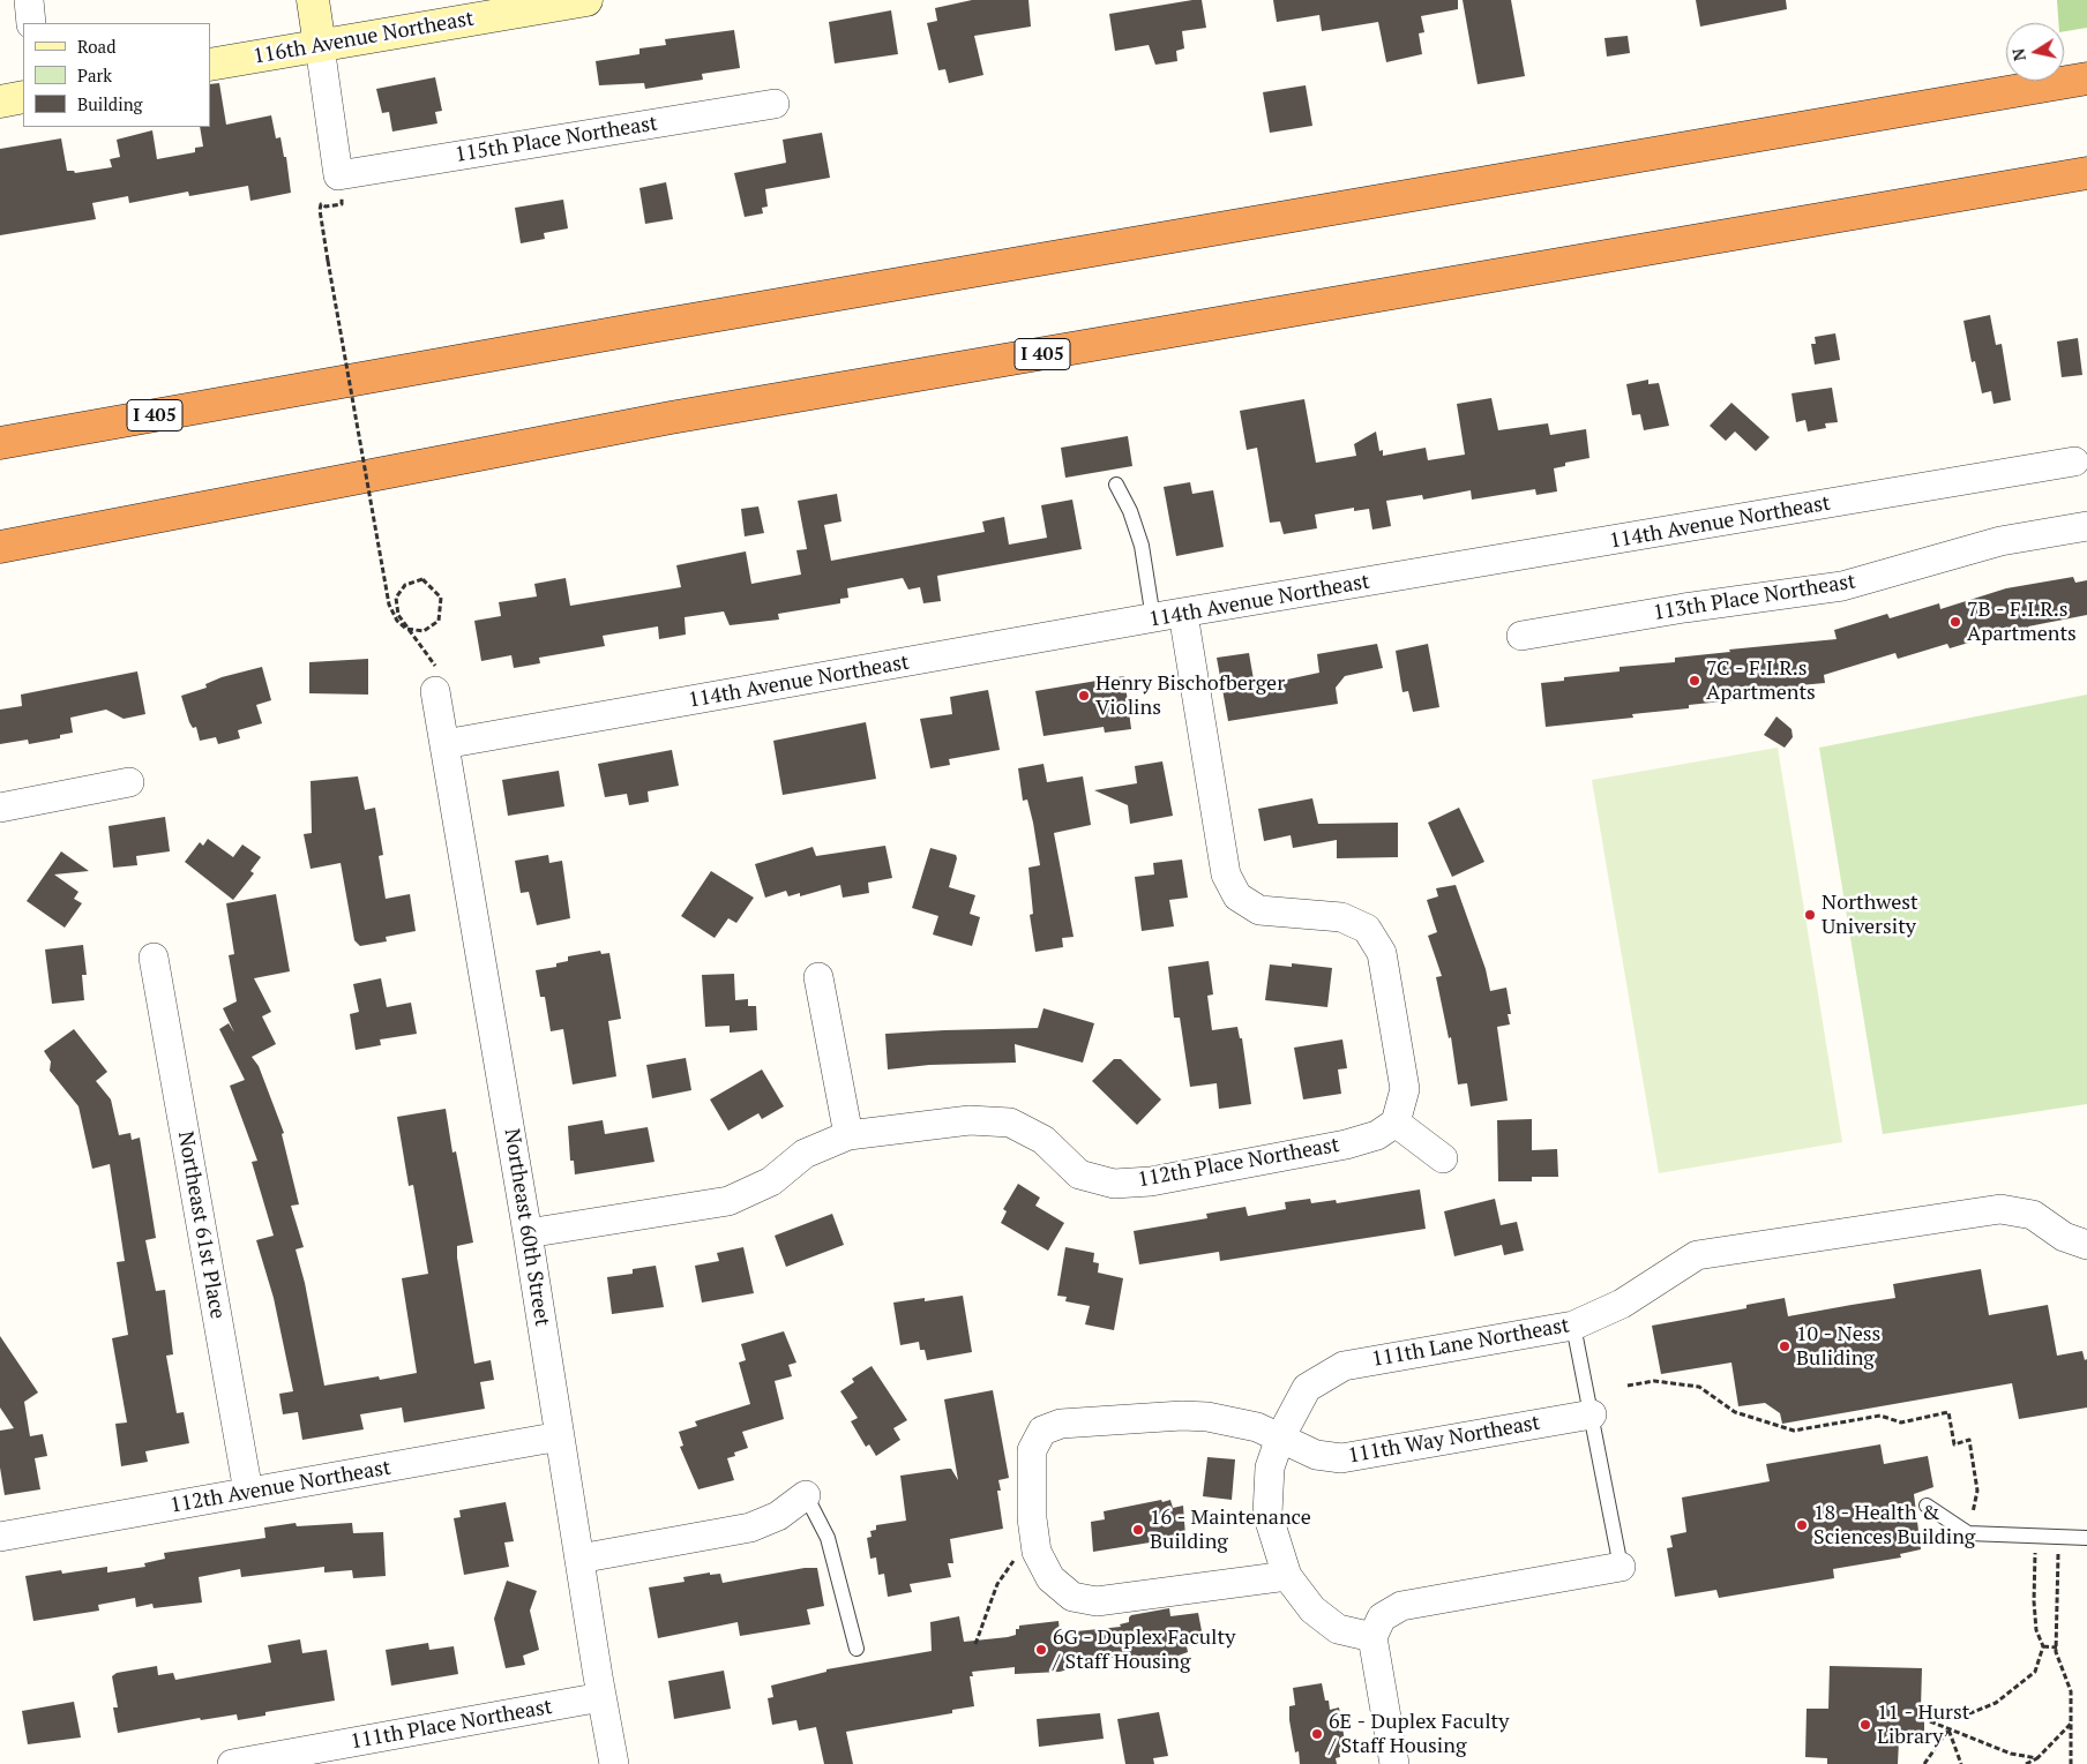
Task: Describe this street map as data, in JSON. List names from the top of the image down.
{
  "streets": {
    "highway": ["I 405"],
    "street": [
      "116th Avenue Northeast",
      "115th Place Northeast",
      "114th Avenue Northeast",
      "113th Place Northeast",
      "112th Place Northeast",
      "Northeast 61st Place",
      "Northeast 60th Street",
      "111th Lane Northeast",
      "111th Way Northeast",
      "112th Avenue Northeast",
      "111th Place Northeast"
    ]
  },
  "crossings": [
    ["116th Avenue Northeast", "115th Place Northeast"],
    ["114th Avenue Northeast", "Northeast 60th Street"],
    ["112th Place Northeast", "Northeast 60th Street"],
    ["Northeast 61st Place", "112th Avenue Northeast"],
    ["Northeast 60th Street", "112th Avenue Northeast"],
    ["Northeast 60th Street", "111th Place Northeast"],
    ["111th Lane Northeast", "111th Way Northeast"]
  ],
  "places": [
    "7B - F.I.R.s Apartments",
    "7C - F.I.R.s Apartments",
    "Henry Bischofberger Violins",
    "Northwest University",
    "10 - Ness Buliding",
    "18 - Health & Sciences Building",
    "16 - Maintenance Building",
    "6G - Duplex Faculty / Staff Housing",
    "11 - Hurst Library",
    "6E - Duplex Faculty / Staff Housing"
  ],
  "legend": ["Road", "Park", "Building"],
  "north": "left"
}
